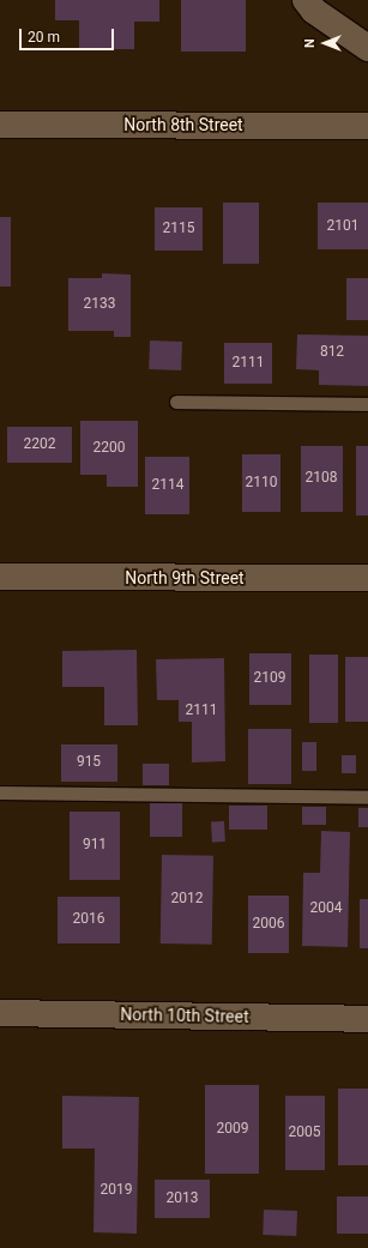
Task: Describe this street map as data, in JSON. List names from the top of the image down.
{
  "streets": {
    "street": ["North 8th Street", "North 9th Street", "North 10th Street"]
  },
  "house_numbers": [
    "2101",
    "2115",
    "2133",
    "812",
    "2111",
    "2202",
    "2200",
    "2108",
    "2110",
    "2114",
    "2109",
    "2111",
    "915",
    "911",
    "2012",
    "2004",
    "2016",
    "2006",
    "2009",
    "2005",
    "2019",
    "2013"
  ],
  "scale_bar": "20 m",
  "north": "left"
}
